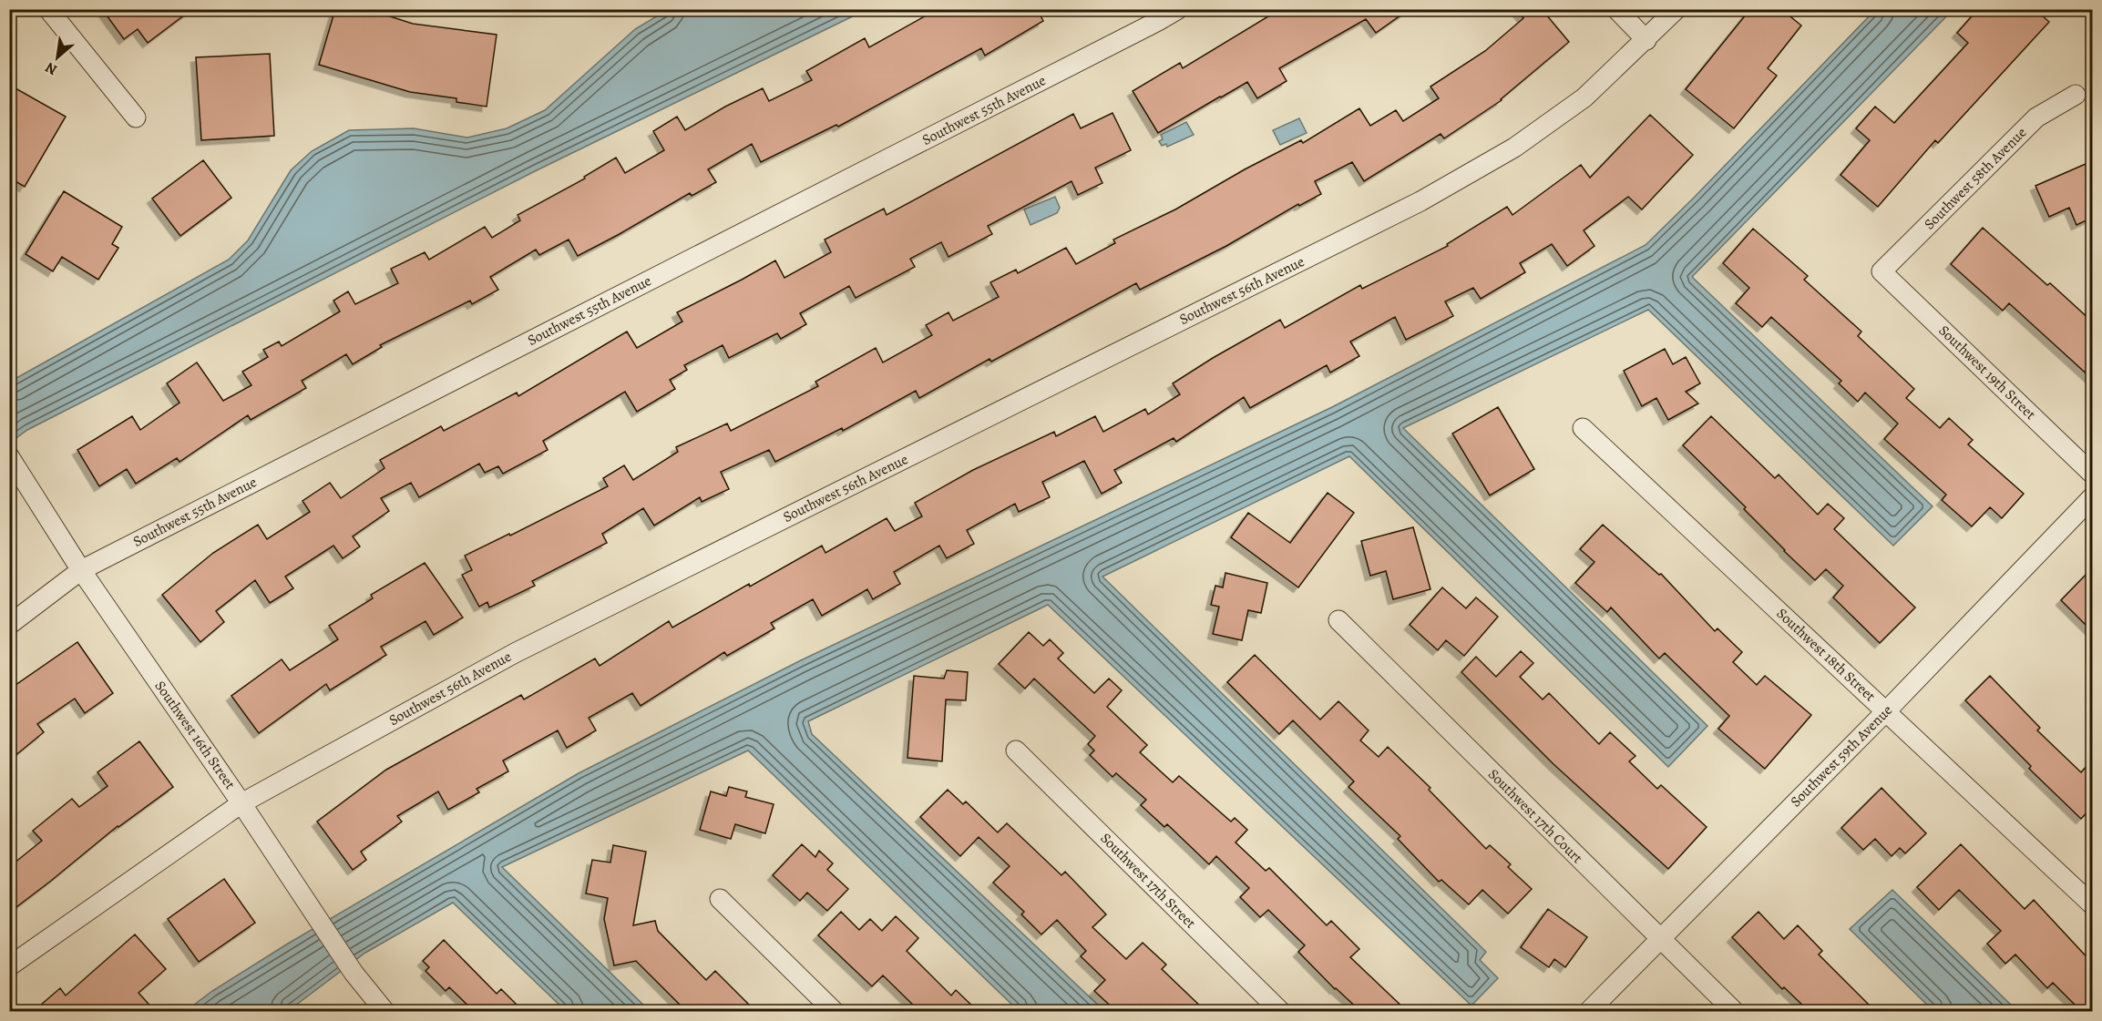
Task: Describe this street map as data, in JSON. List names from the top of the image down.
{
  "streets": {
    "street": [
      "Southwest 55th Avenue",
      "Southwest 58th Avenue",
      "Southwest 56th Avenue",
      "Southwest 19th Street",
      "Southwest 18th Street",
      "Southwest 16th Street",
      "Southwest 59th Avenue",
      "Southwest 17th Court",
      "Southwest 17th Street"
    ]
  },
  "crossings": [
    ["Southwest 55th Avenue", "Southwest 16th Street"],
    ["Southwest 58th Avenue", "Southwest 19th Street"],
    ["Southwest 56th Avenue", "Southwest 16th Street"],
    ["Southwest 18th Street", "Southwest 59th Avenue"],
    ["Southwest 59th Avenue", "Southwest 17th Court"]
  ],
  "north": "bottom left"
}
